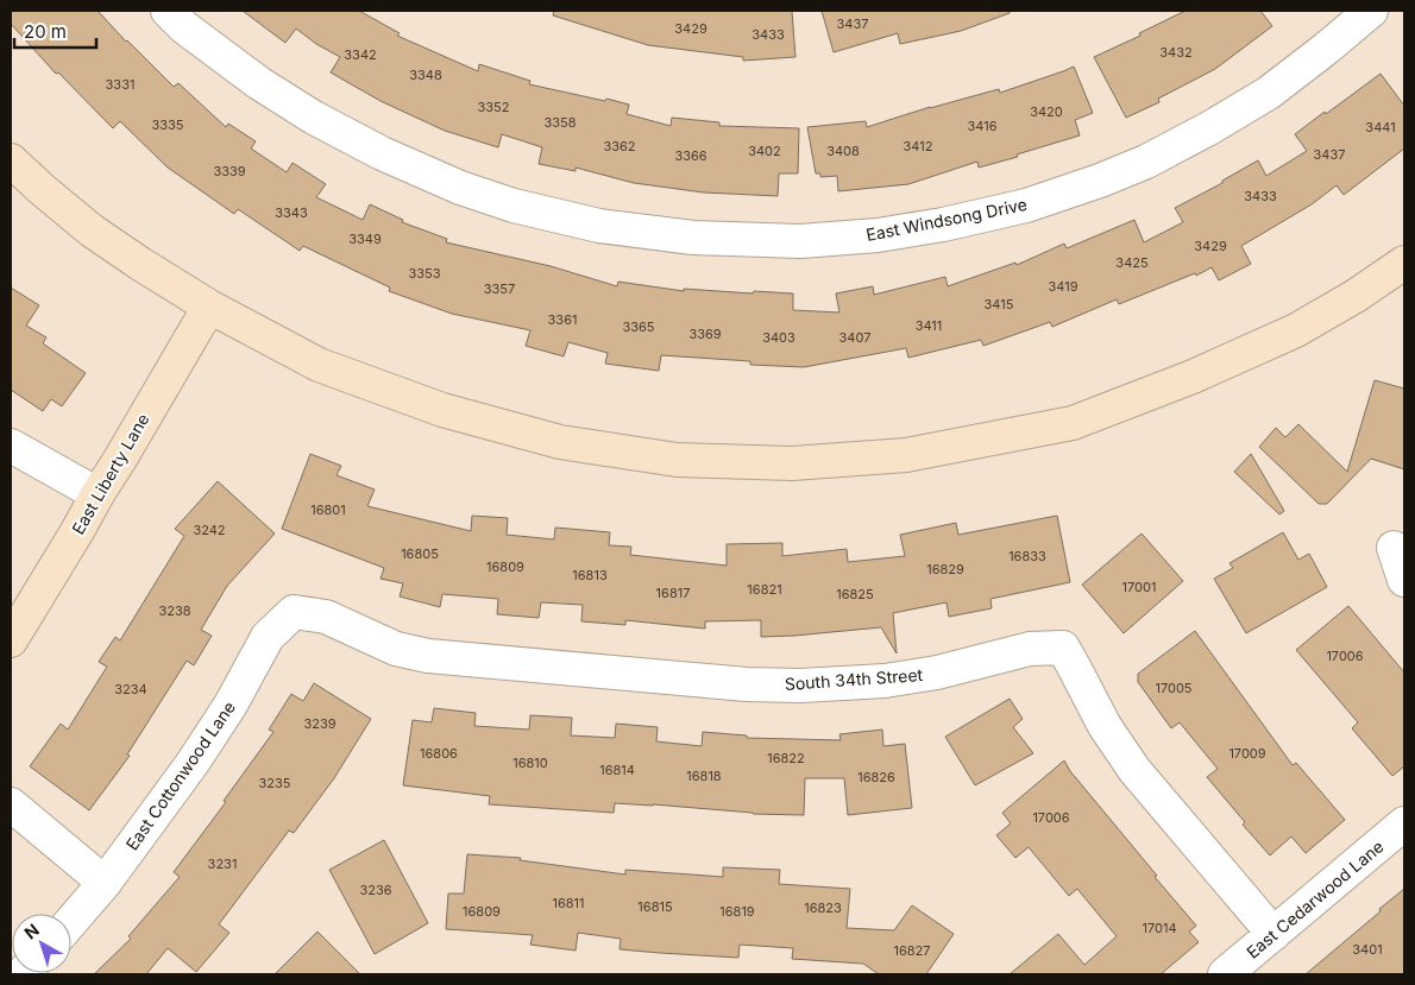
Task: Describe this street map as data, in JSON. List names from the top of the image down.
{
  "streets": {
    "street": [
      "East Windsong Drive",
      "East Liberty Lane",
      "South 34th Street",
      "East Cottonwood Lane",
      "East Cedarwood Lane"
    ]
  },
  "crossings": [
    ["South 34th Street", "East Cottonwood Lane"],
    ["South 34th Street", "East Cedarwood Lane"]
  ],
  "house_numbers": [
    "3437",
    "3429",
    "3433",
    "3432",
    "3342",
    "3348",
    "3331",
    "3352",
    "3420",
    "3358",
    "3335",
    "3416",
    "3441",
    "3362",
    "3412",
    "3402",
    "3408",
    "3437",
    "3366",
    "3339",
    "3433",
    "3343",
    "3349",
    "3429",
    "3425",
    "3353",
    "3419",
    "3357",
    "3415",
    "3361",
    "3411",
    "3365",
    "3369",
    "3403",
    "3407",
    "16801",
    "3242",
    "16805",
    "16833",
    "16809",
    "16829",
    "16813",
    "17001",
    "16821",
    "16817",
    "16825",
    "3238",
    "17006",
    "17005",
    "3234",
    "3239",
    "16806",
    "17009",
    "16822",
    "16810",
    "16814",
    "16818",
    "16826",
    "3235",
    "17006",
    "3231",
    "3236",
    "16811",
    "16815",
    "16823",
    "16809",
    "16819",
    "17014",
    "3401",
    "16827"
  ],
  "scale_bar": "20 m",
  "north": "top left"
}
